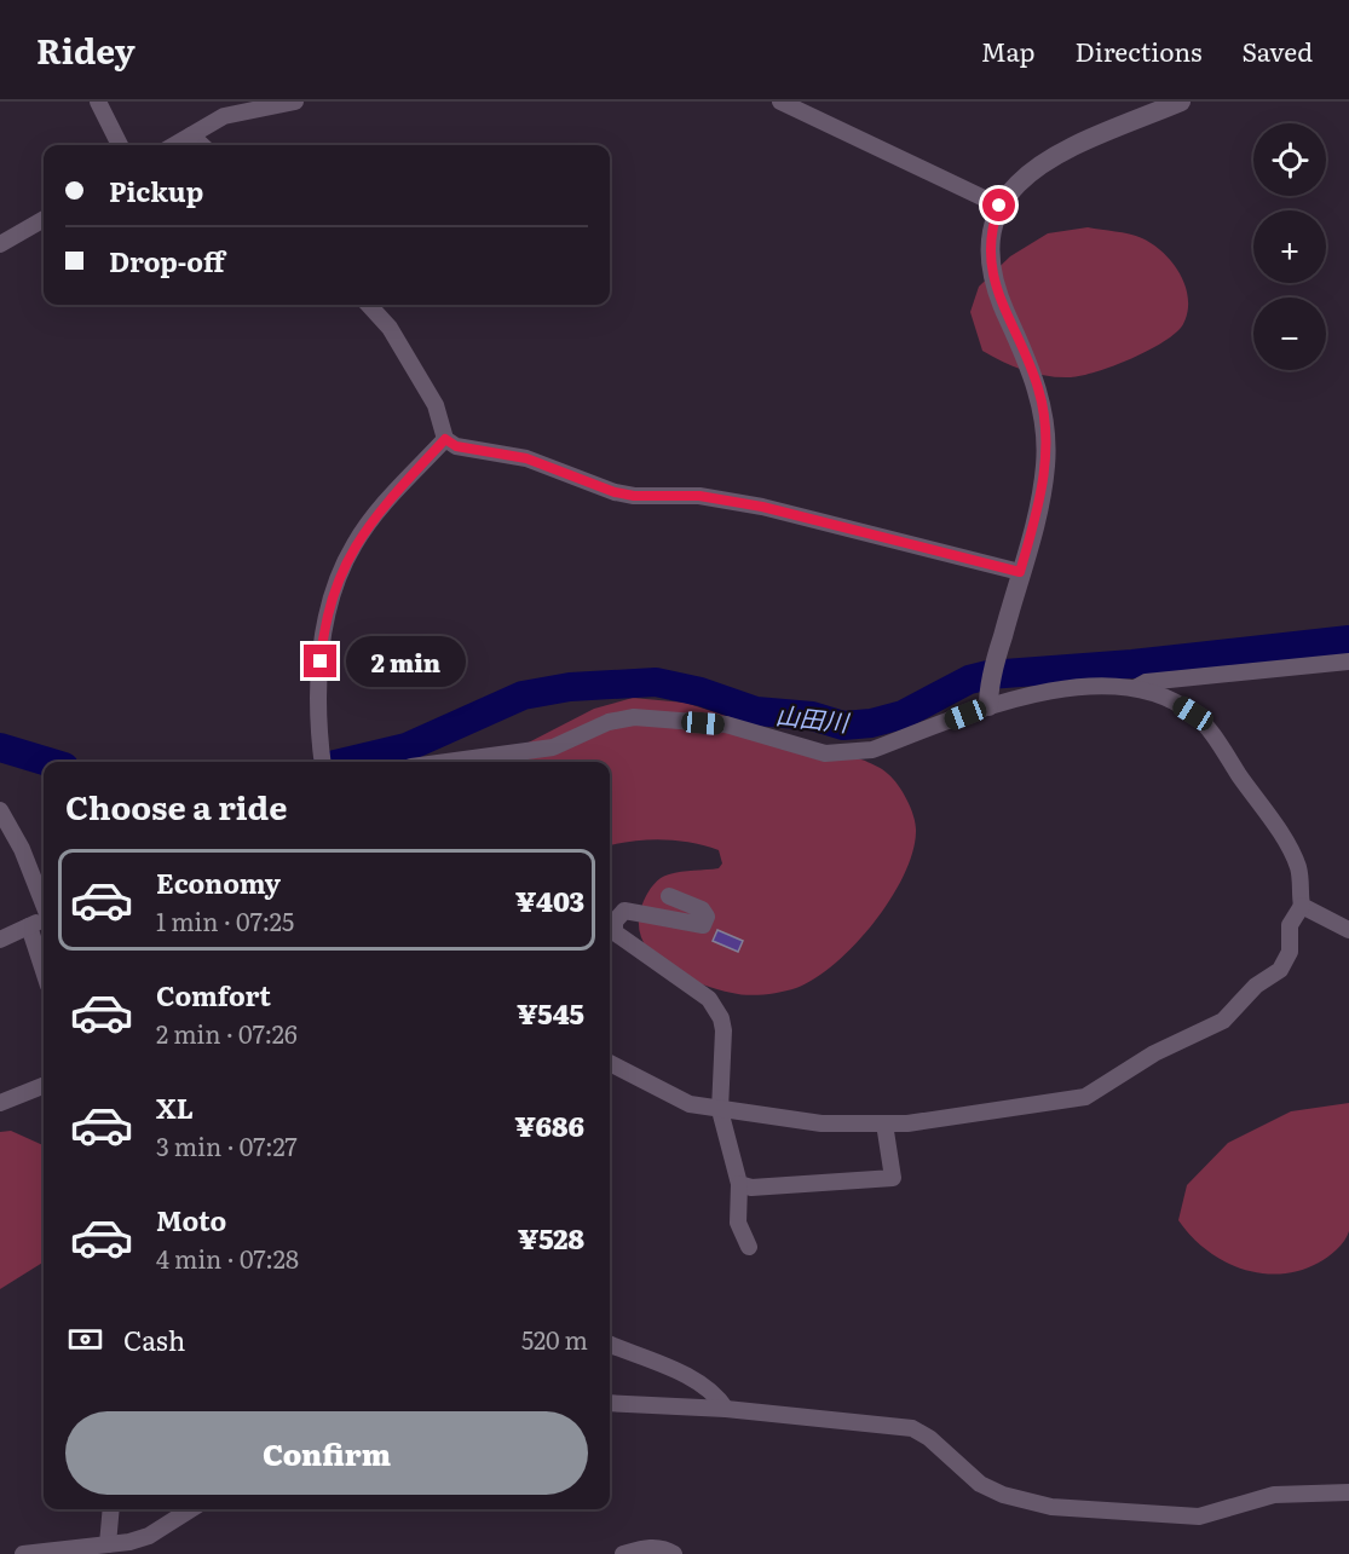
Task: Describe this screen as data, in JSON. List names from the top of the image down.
{
  "water": ["山田川"],
  "page": {
    "header": "Ridey",
    "nav": ["Map", "Directions", "Saved"],
    "map_buttons": ["+", "−"],
    "banner": ["Pickup", "Drop-off"],
    "bubble": "2 min",
    "heading": "Choose a ride",
    "list": [
      {
        "name": "Economy",
        "note": "1 min · 07:25",
        "value": "¥403"
      },
      {
        "name": "Comfort",
        "note": "2 min · 07:26",
        "value": "¥545"
      },
      {
        "name": "XL",
        "note": "3 min · 07:27",
        "value": "¥686"
      },
      {
        "name": "Moto",
        "note": "4 min · 07:28",
        "value": "¥528"
      }
    ],
    "pay": ["Cash", "520 m"],
    "buttons": "Confirm"
  }
}
